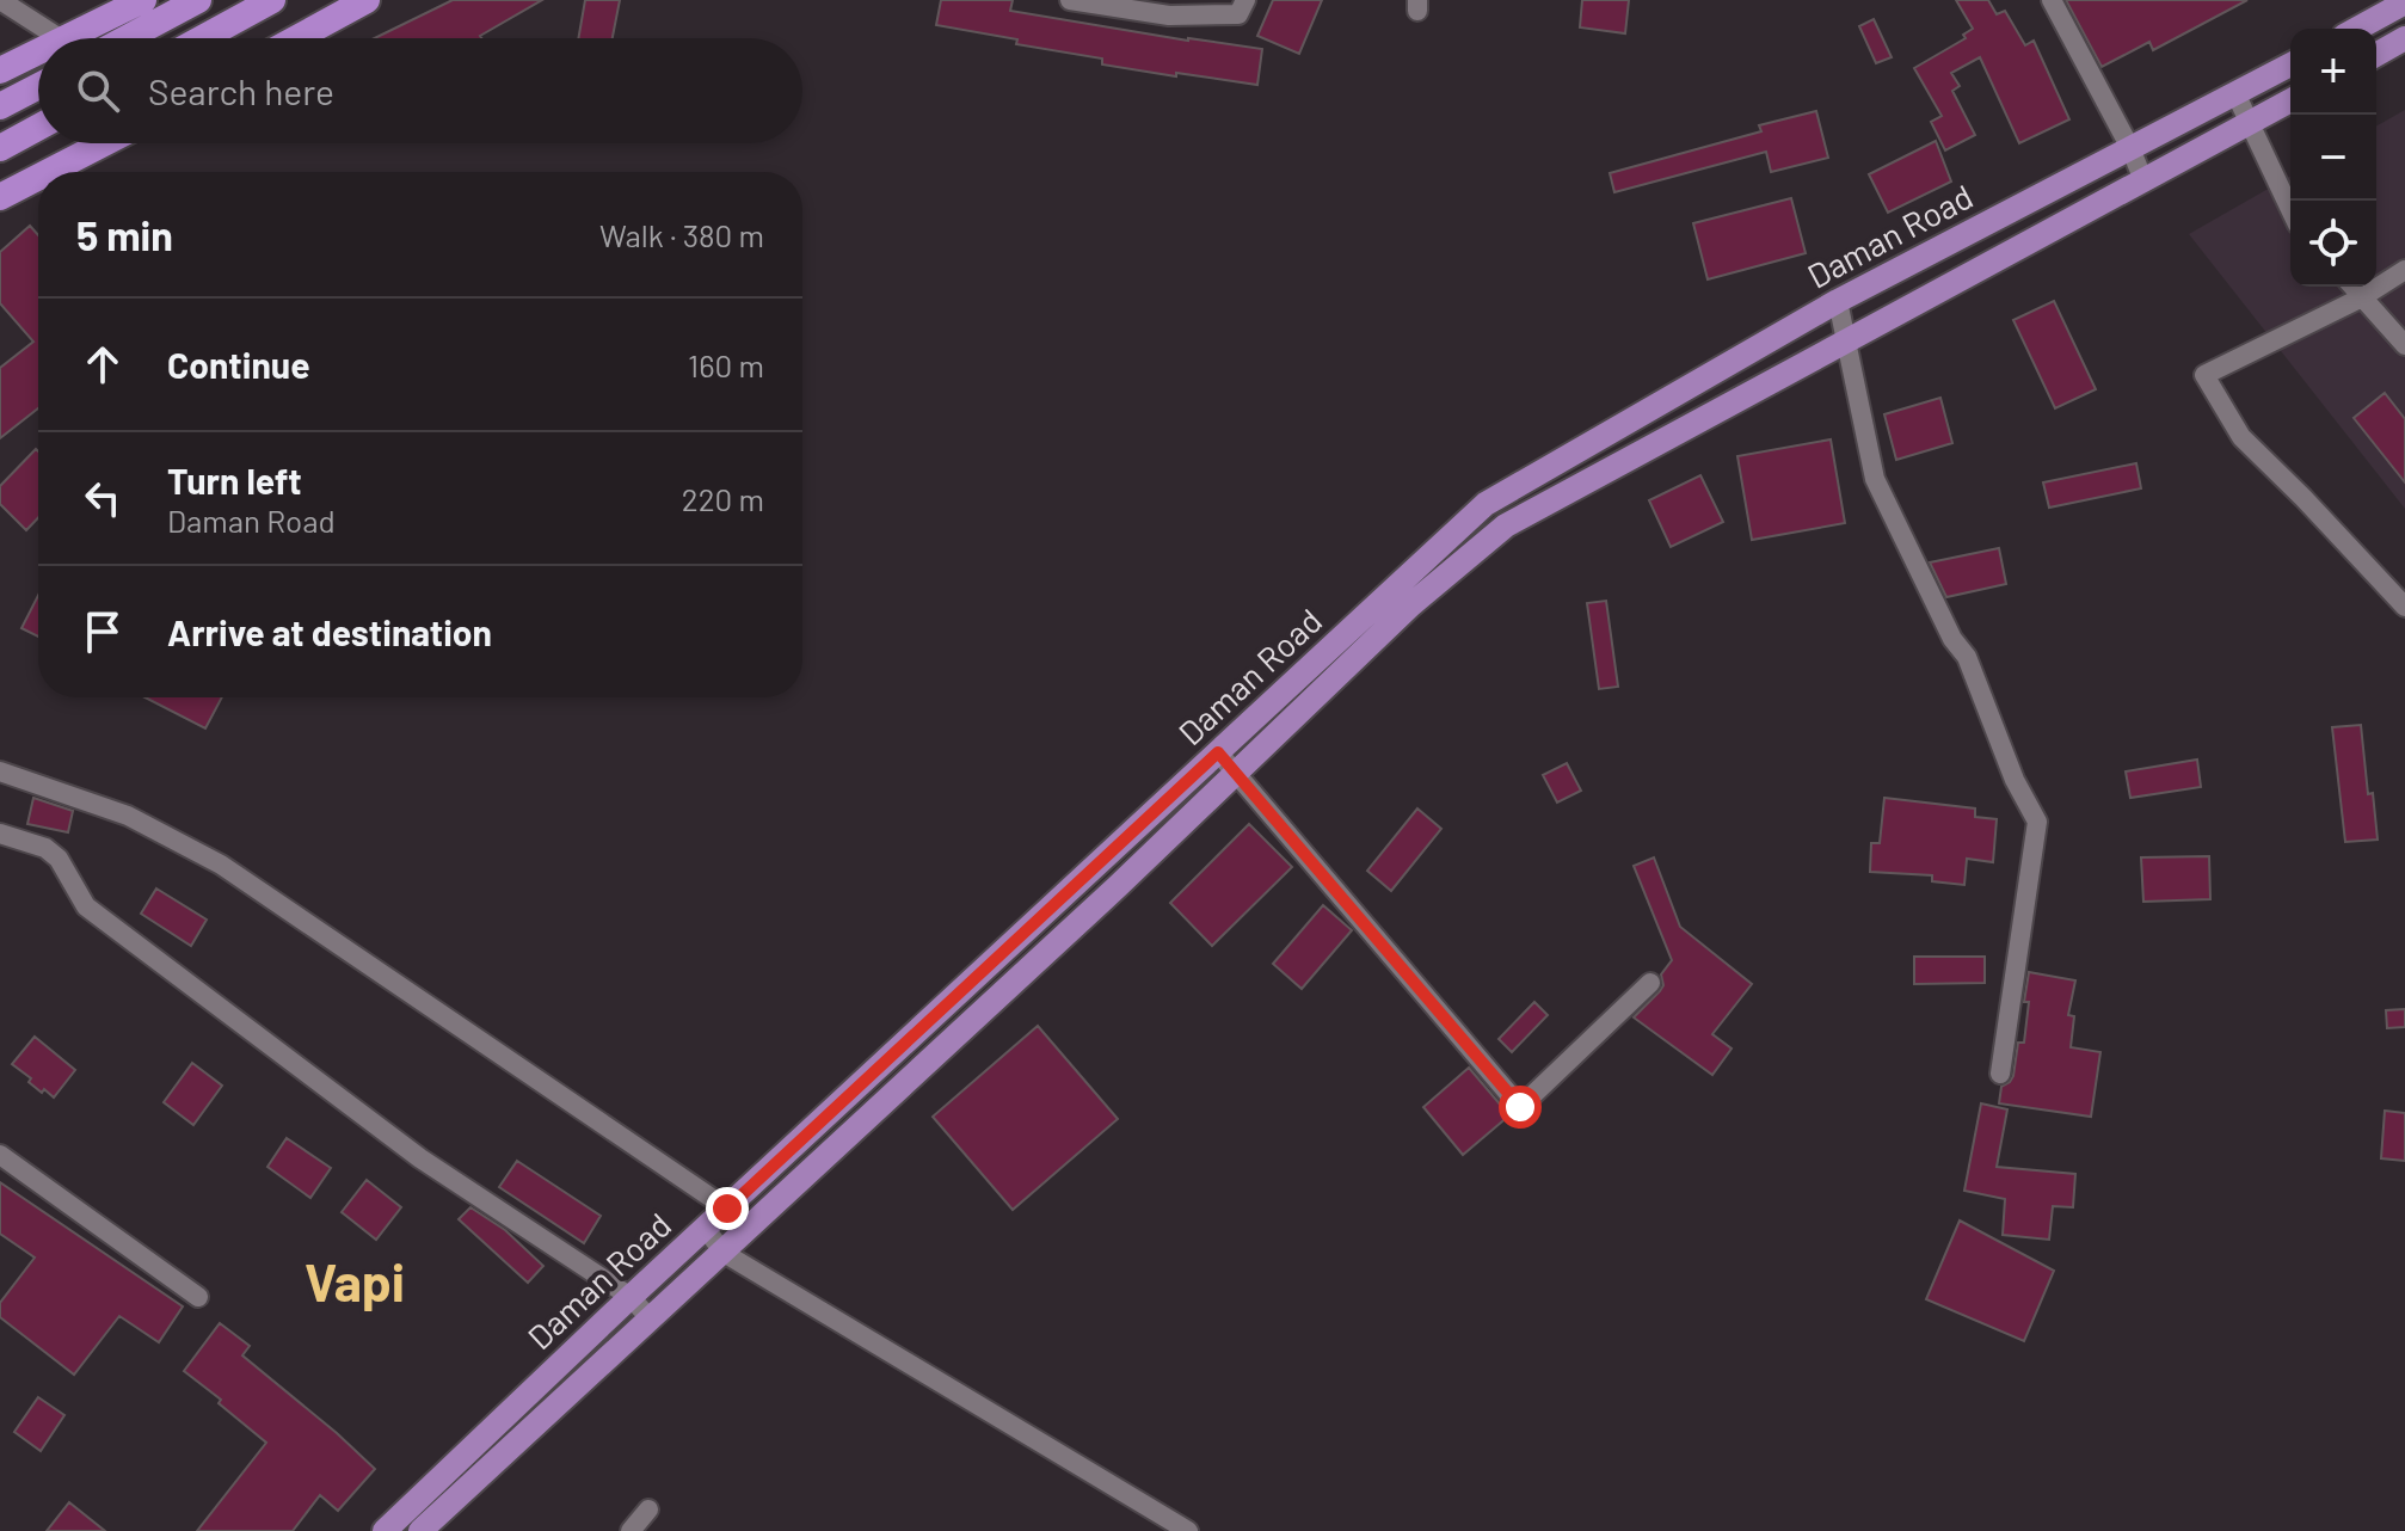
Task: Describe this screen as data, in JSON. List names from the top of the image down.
{
  "streets": {
    "main road": ["Daman Road"]
  },
  "districts": ["Vapi"],
  "page": {
    "map_buttons": ["+", "−"],
    "search": "Search here",
    "heading": ["5 min", "Walk · 380 m"],
    "list": [
      ["Continue", "160 m"],
      ["Turn left", "Daman Road", "220 m"],
      "Arrive at destination"
    ]
  }
}
